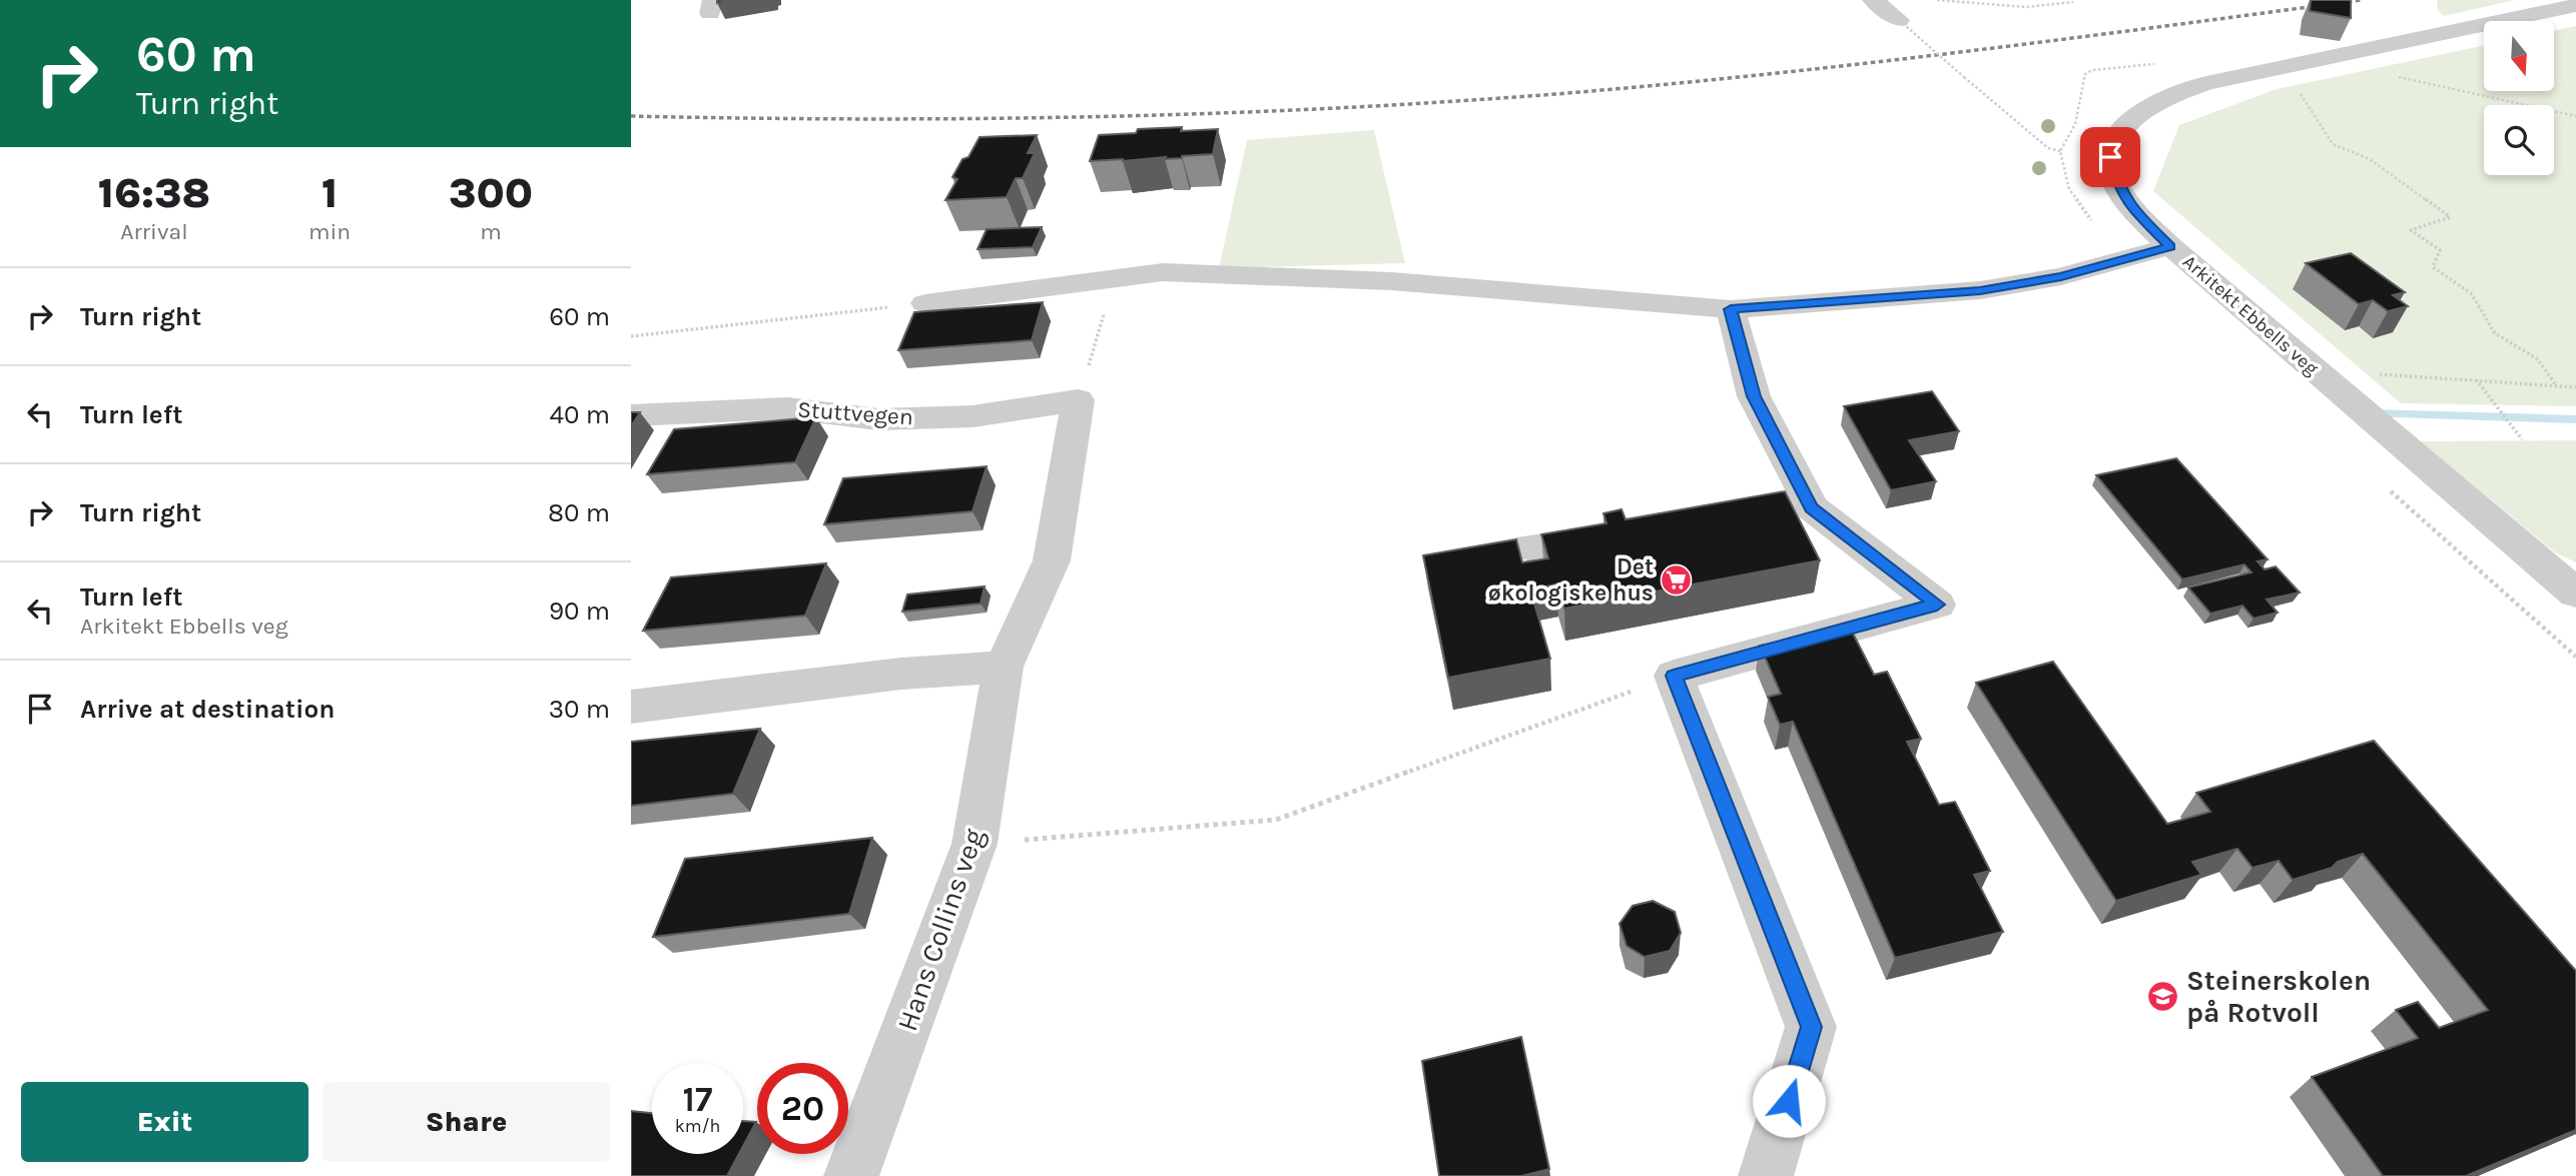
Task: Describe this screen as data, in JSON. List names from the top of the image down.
{
  "streets": {
    "street": ["Arkitekt Ebbells veg", "Stuttvegen", "Hans Collins veg"]
  },
  "crossings": [
    ["Stuttvegen", "Hans Collins veg"]
  ],
  "places": {
    "supermarket": ["Det økologiske hus"],
    "school or university": ["Steinerskolen på Rotvoll"]
  },
  "north": "bottom",
  "page": {
    "turn": ["60 m", "Turn right"],
    "eta": [
      "16:38",
      "Arrival",
      "1",
      "min",
      "300",
      "m"
    ],
    "list": [
      {
        "name": "Turn right",
        "value": "60 m"
      },
      {
        "name": "Turn left",
        "value": "40 m"
      },
      {
        "name": "Turn right",
        "value": "80 m"
      },
      {
        "name": "Turn left",
        "note": "Arkitekt Ebbells veg",
        "value": "90 m"
      },
      {
        "name": "Arrive at destination",
        "value": "30 m"
      }
    ],
    "speed": "17 km/h",
    "limit": "20",
    "buttons": ["Exit", "Share"]
  }
}
